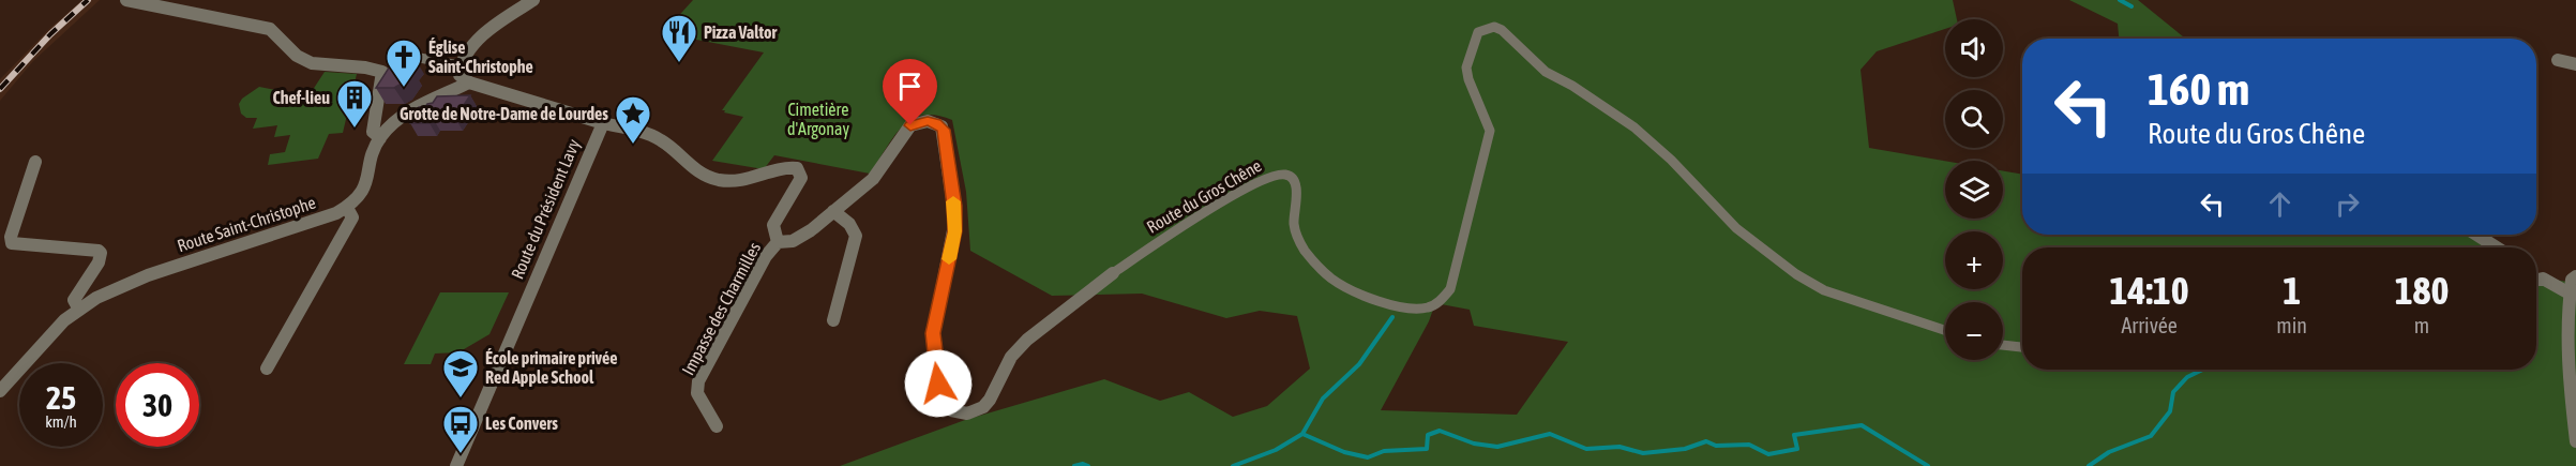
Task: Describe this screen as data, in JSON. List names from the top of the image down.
{
  "streets": {
    "street": [
      "Route du Gros Chêne",
      "Route du Président Lavy",
      "Route Saint-Christophe",
      "Impasse des Charmilles"
    ]
  },
  "crossings": [
    ["Route du Gros Chêne", "Impasse des Charmilles"]
  ],
  "parks": ["Cimetière d'Argonay"],
  "places": {
    "restaurant": ["Pizza Valtor"],
    "church": ["Église Saint-Christophe"],
    "building": ["Chef-lieu"],
    "place": ["Grotte de Notre-Dame de Lourdes"],
    "school or university": ["École primaire privée Red Apple School"],
    "bus stop": ["Les Convers"]
  },
  "page": {
    "map_buttons": ["+", "−"],
    "turn": ["160 m", "Route du Gros Chêne"],
    "eta": [
      "14:10",
      "Arrivée",
      "1",
      "min",
      "180",
      "m"
    ],
    "speed": "25 km/h",
    "limit": "30"
  }
}
